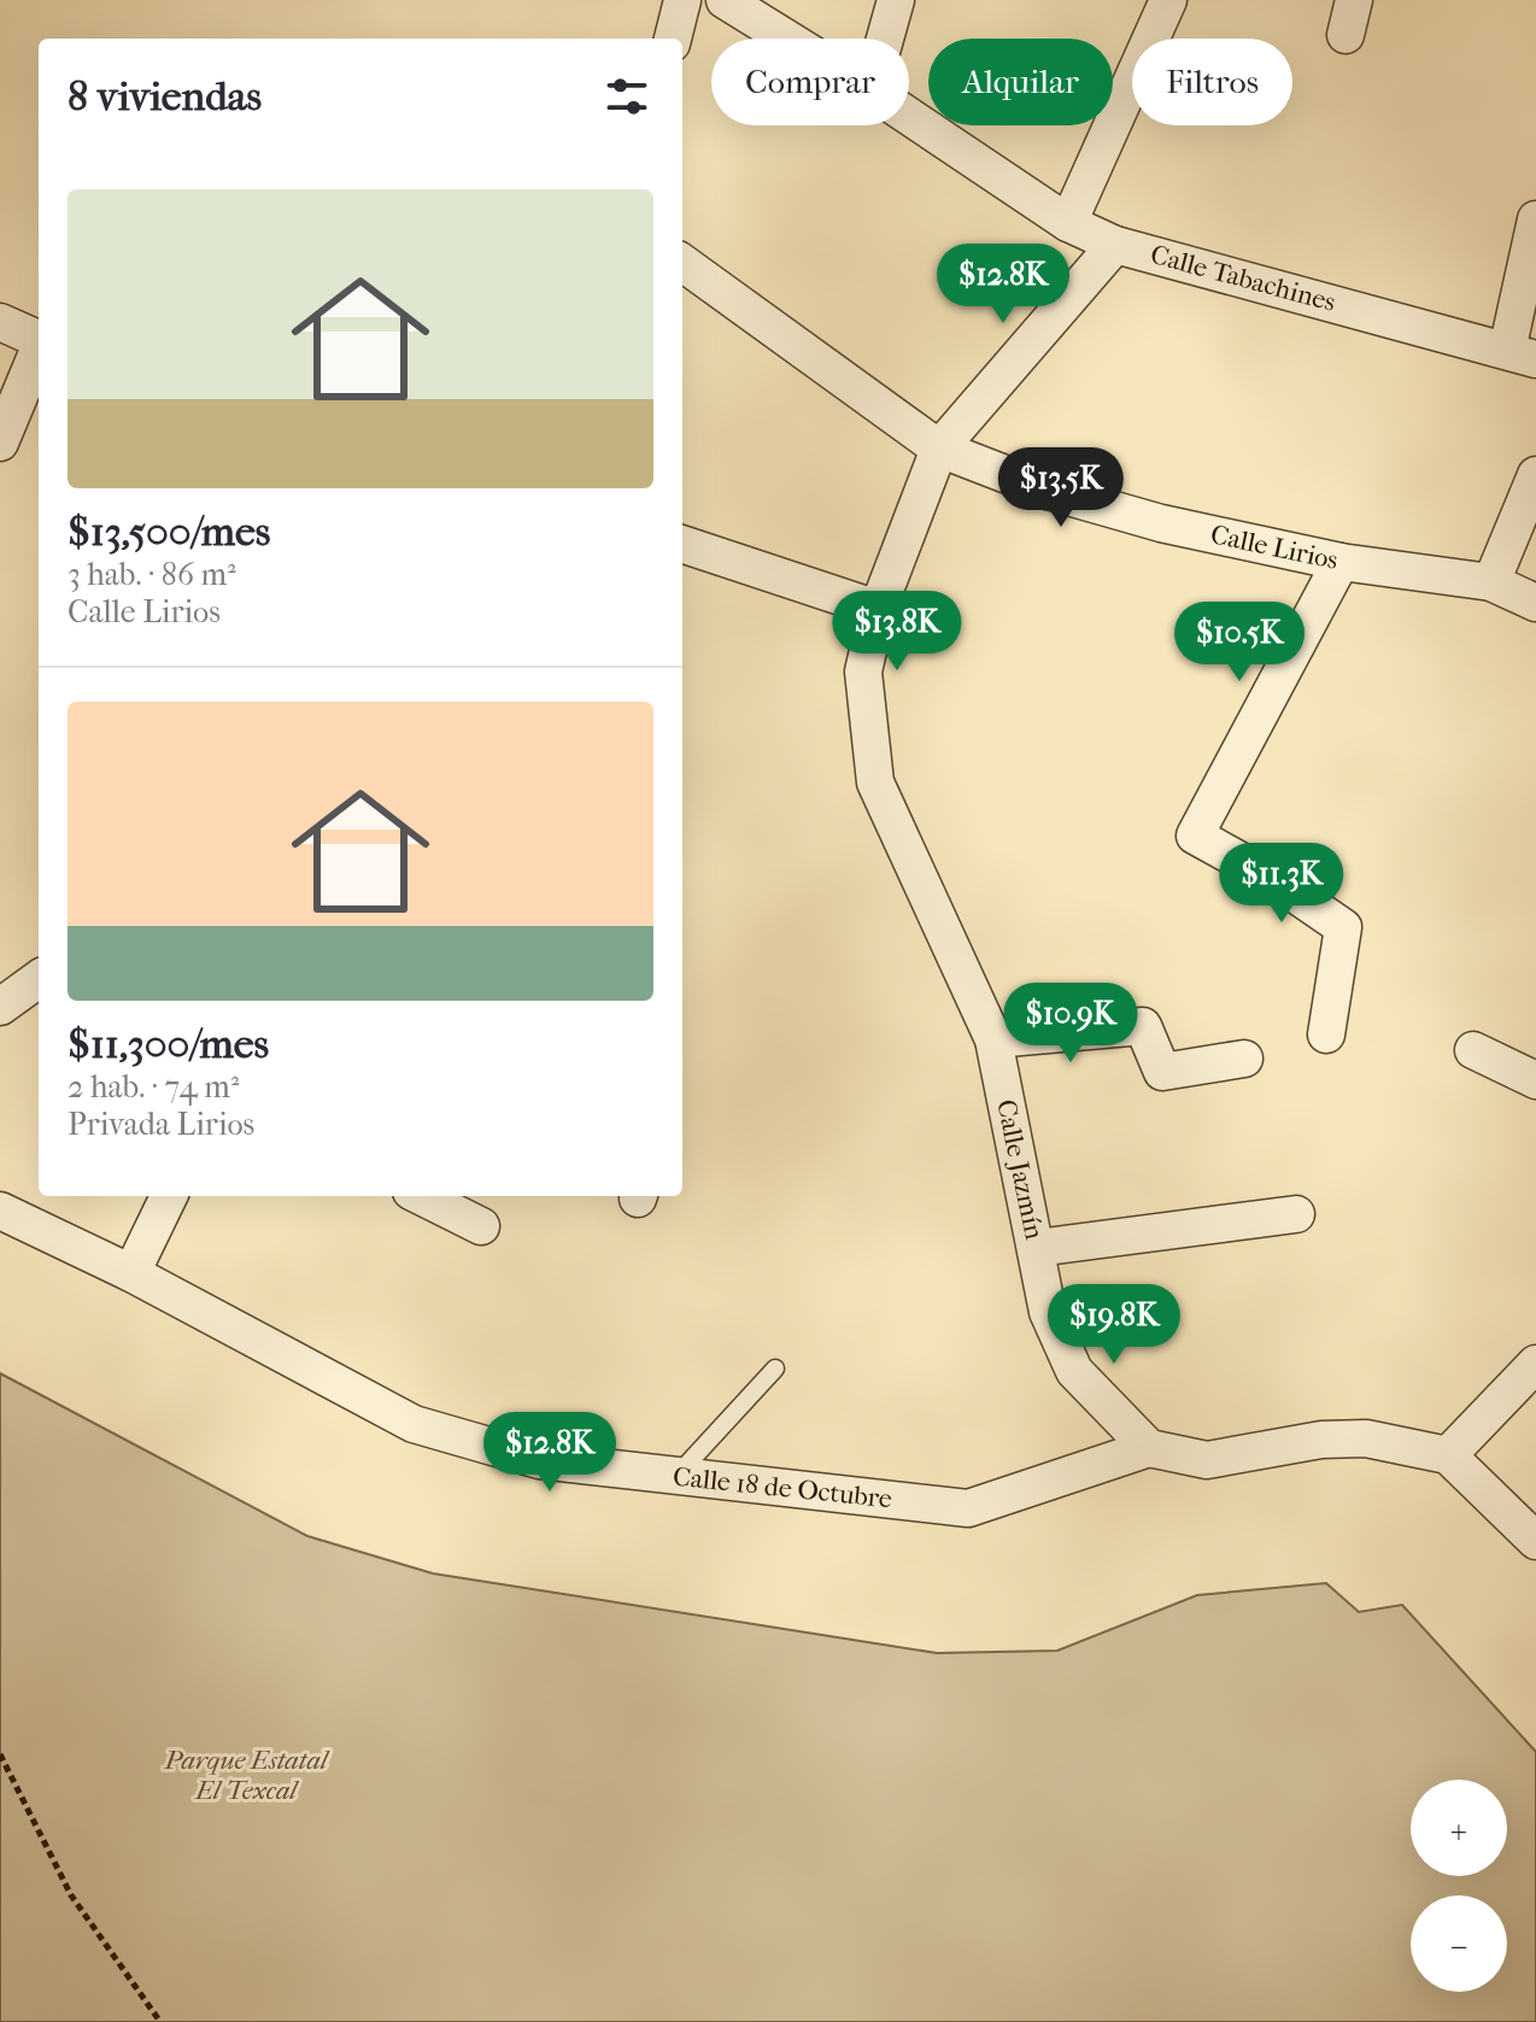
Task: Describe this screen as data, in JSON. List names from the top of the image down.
{
  "streets": {
    "street": [
      "Calle Tabachines",
      "Calle Lirios",
      "Calle Jazmín",
      "Calle 18 de Octubre"
    ]
  },
  "crossings": [
    ["Calle Tabachines", "Calle Jazmín"],
    ["Calle Lirios", "Calle Jazmín"],
    ["Calle Jazmín", "Calle 18 de Octubre"]
  ],
  "parks": ["Parque Estatal El Texcal"],
  "page": {
    "chip": ["Comprar", "Alquilar", "Filtros"],
    "heading": "8 viviendas",
    "list": [
      {
        "name": "$13,500/mes",
        "note": "3 hab. · 86 m² · Calle Lirios"
      },
      {
        "name": "$11,300/mes",
        "note": "2 hab. · 74 m² · Privada Lirios"
      }
    ],
    "price": [
      "$12.8K",
      "$13.5K",
      "$13.8K",
      "$10.5K",
      "$11.3K",
      "$10.9K",
      "$19.8K",
      "$12.8K"
    ],
    "map_buttons": ["+", "−"]
  }
}
